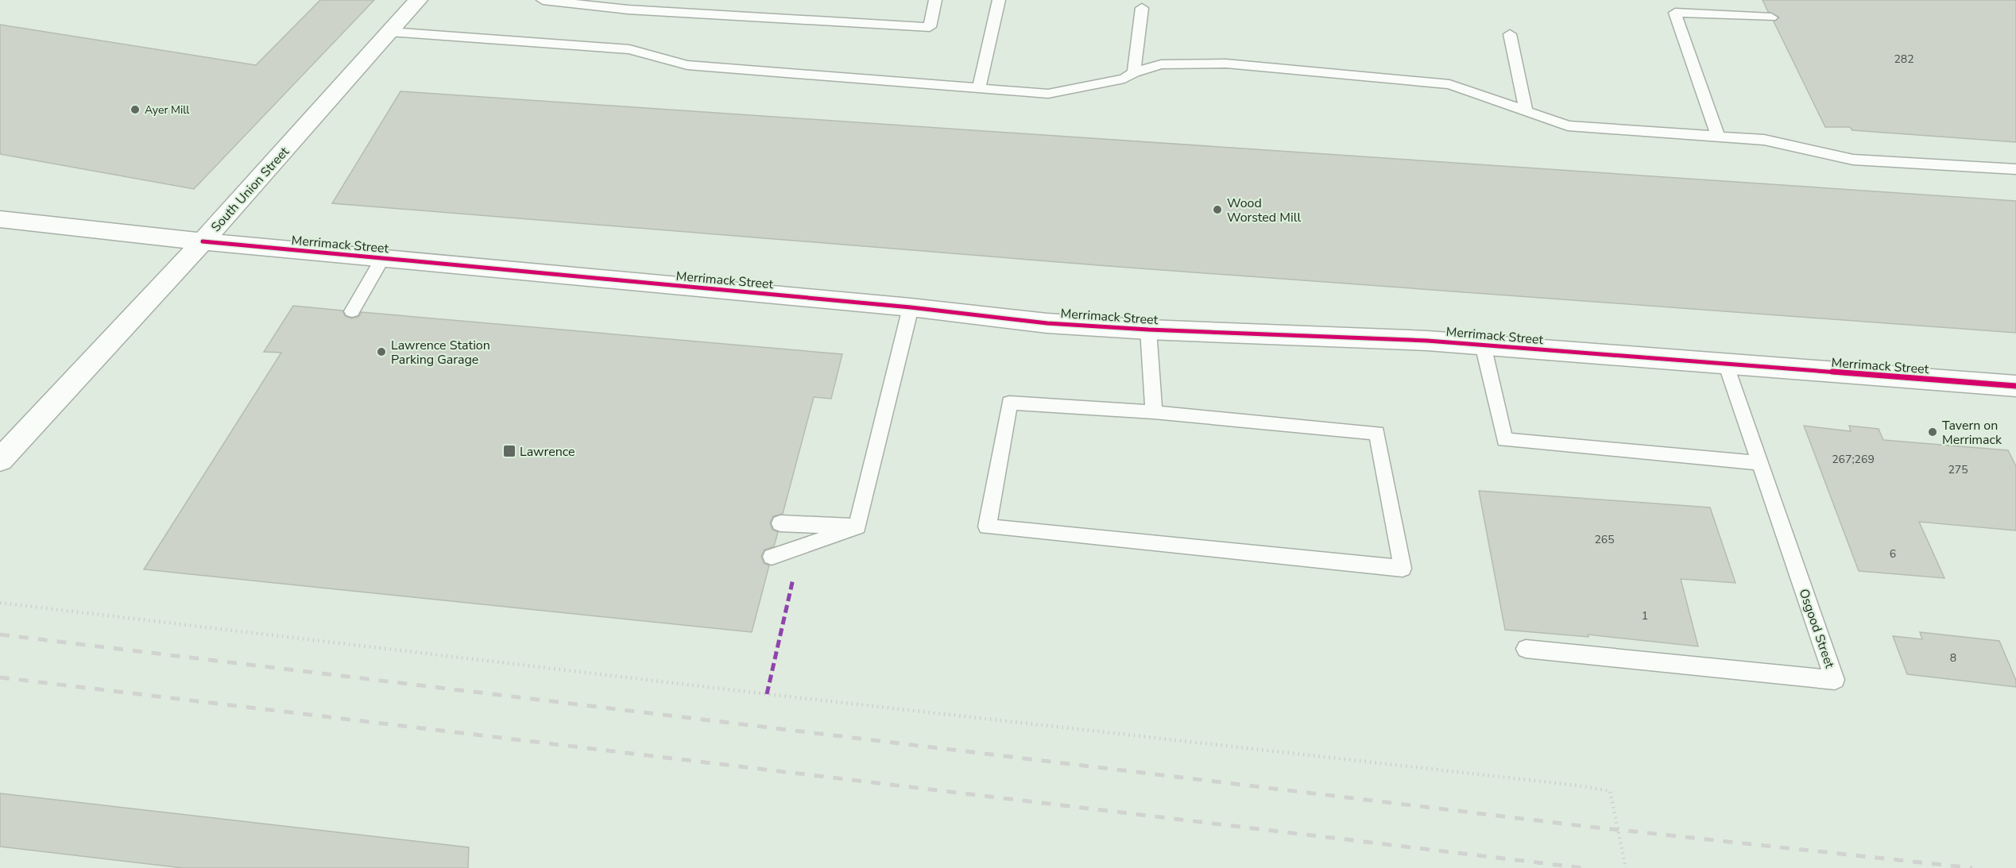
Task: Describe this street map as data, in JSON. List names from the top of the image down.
{
  "streets": {
    "main road": ["South Union Street", "Merrimack Street"],
    "lane": ["Osgood Street"]
  },
  "crossings": [
    ["South Union Street", "Merrimack Street"],
    ["Merrimack Street", "Osgood Street"]
  ],
  "places": {
    "other": [
      "Ayer Mill",
      "Wood Worsted Mill",
      "Lawrence Station Parking Garage",
      "Tavern on Merrimack"
    ],
    "transit": ["Lawrence"]
  },
  "house_numbers": [
    "282",
    "267;269",
    "275",
    "265",
    "6",
    "1",
    "8"
  ]
}
